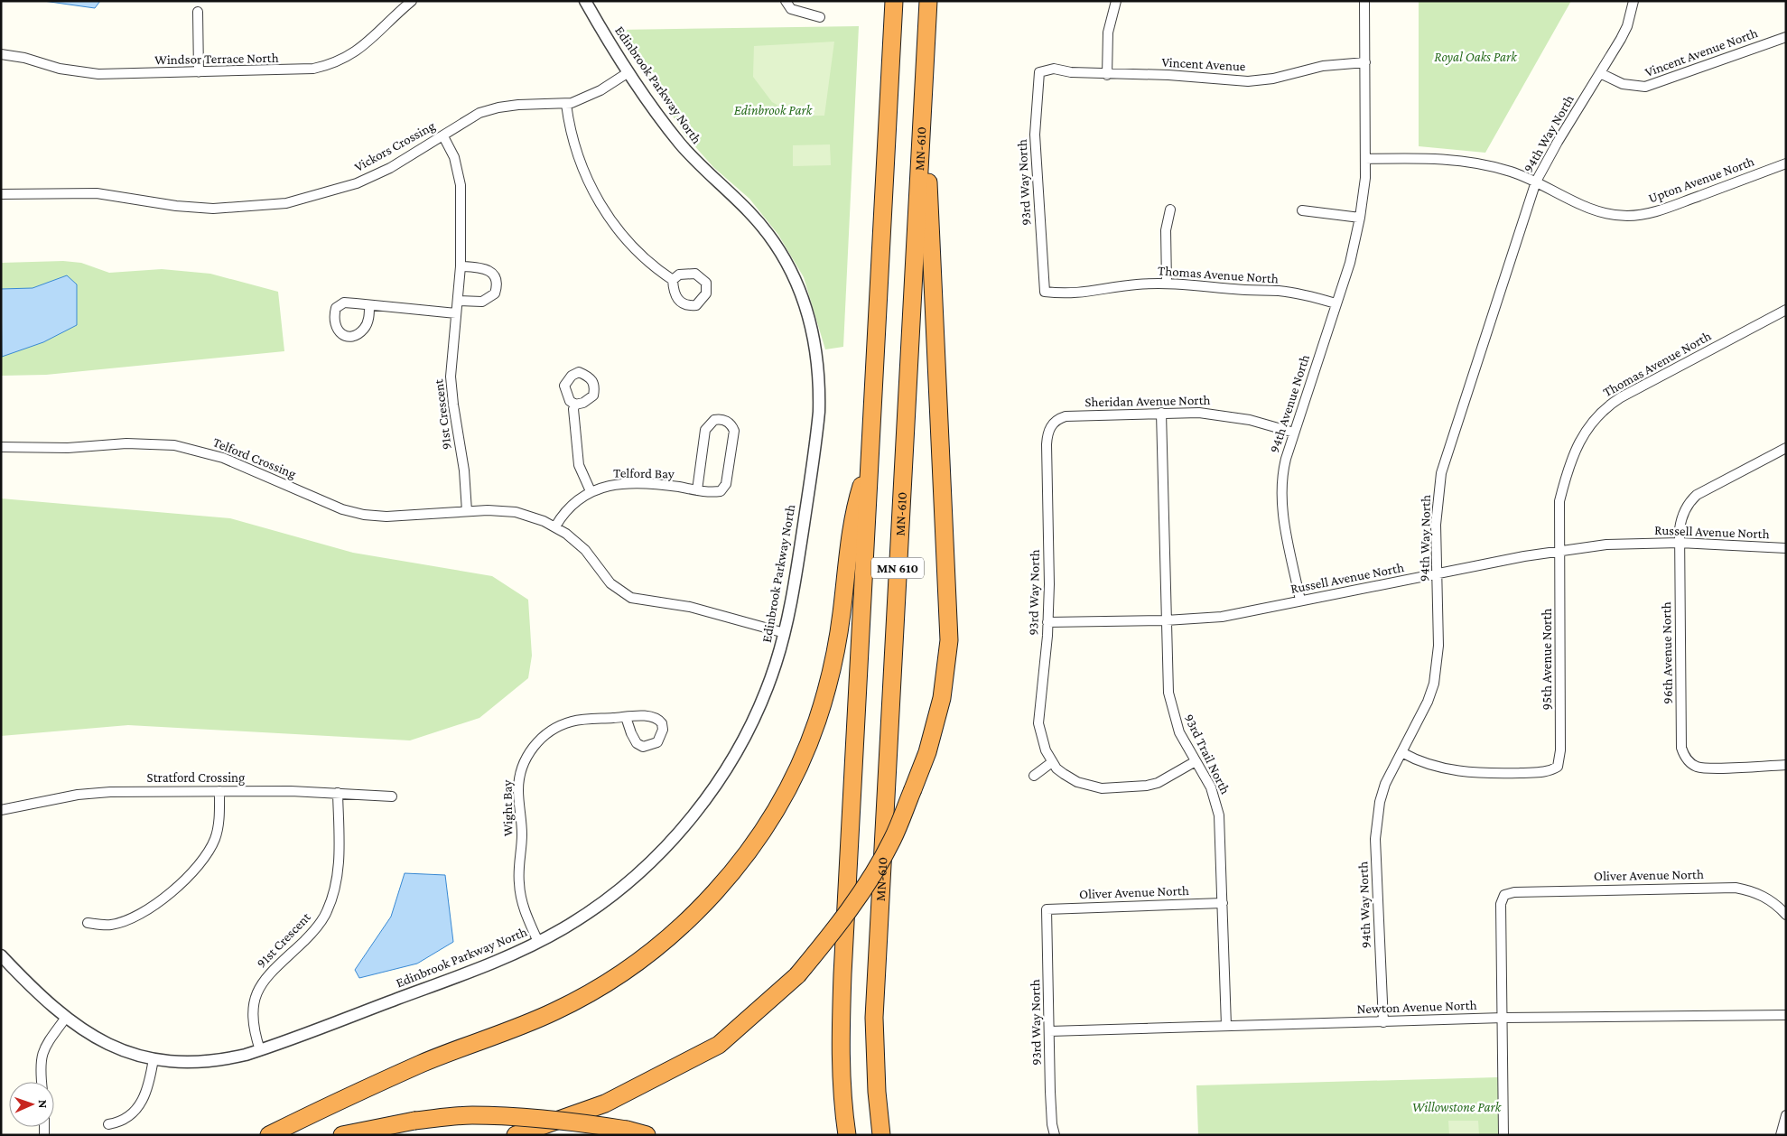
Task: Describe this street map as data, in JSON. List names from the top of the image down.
{
  "streets": {
    "highway": ["MN-610", "MN 610"],
    "street": [
      "Vincent Avenue North",
      "Windsor Terrace North",
      "Vincent Avenue",
      "Edinbrook Parkway North",
      "94th Way North",
      "Vickors Crossing",
      "Upton Avenue North",
      "93rd Way North",
      "Thomas Avenue North",
      "Sheridan Avenue North",
      "94th Avenue North",
      "91st Crescent",
      "Telford Crossing",
      "Telford Bay",
      "Russell Avenue North",
      "96th Avenue North",
      "95th Avenue North",
      "93rd Trail North",
      "Stratford Crossing",
      "Wight Bay",
      "Oliver Avenue North",
      "Newton Avenue North"
    ]
  },
  "crossings": [
    ["Vincent Avenue North", "94th Way North"],
    ["Vincent Avenue", "93rd Way North"],
    ["Vincent Avenue", "94th Avenue North"],
    ["Edinbrook Parkway North", "Vickors Crossing"],
    ["Edinbrook Parkway North", "91st Crescent"],
    ["Edinbrook Parkway North", "Telford Crossing"],
    ["Edinbrook Parkway North", "Wight Bay"],
    ["94th Way North", "Upton Avenue North"],
    ["94th Way North", "Russell Avenue North"],
    ["94th Way North", "95th Avenue North"],
    ["94th Way North", "Newton Avenue North"],
    ["Vickors Crossing", "91st Crescent"],
    ["Upton Avenue North", "94th Avenue North"],
    ["93rd Way North", "Thomas Avenue North"],
    ["93rd Way North", "Sheridan Avenue North"],
    ["93rd Way North", "Russell Avenue North"],
    ["93rd Way North", "Oliver Avenue North"],
    ["93rd Way North", "Newton Avenue North"],
    ["Thomas Avenue North", "94th Avenue North"],
    ["Thomas Avenue North", "Russell Avenue North"],
    ["Thomas Avenue North", "95th Avenue North"],
    ["Sheridan Avenue North", "94th Avenue North"],
    ["Sheridan Avenue North", "93rd Trail North"],
    ["94th Avenue North", "Russell Avenue North"],
    ["91st Crescent", "Telford Crossing"],
    ["91st Crescent", "Stratford Crossing"],
    ["Telford Crossing", "Telford Bay"],
    ["Russell Avenue North", "96th Avenue North"],
    ["Russell Avenue North", "95th Avenue North"],
    ["Russell Avenue North", "93rd Trail North"],
    ["93rd Trail North", "Oliver Avenue North"],
    ["93rd Trail North", "Newton Avenue North"],
    ["Oliver Avenue North", "Newton Avenue North"]
  ],
  "parks": ["Royal Oaks Park", "Edinbrook Park", "Willowstone Park"],
  "north": "right"
}
